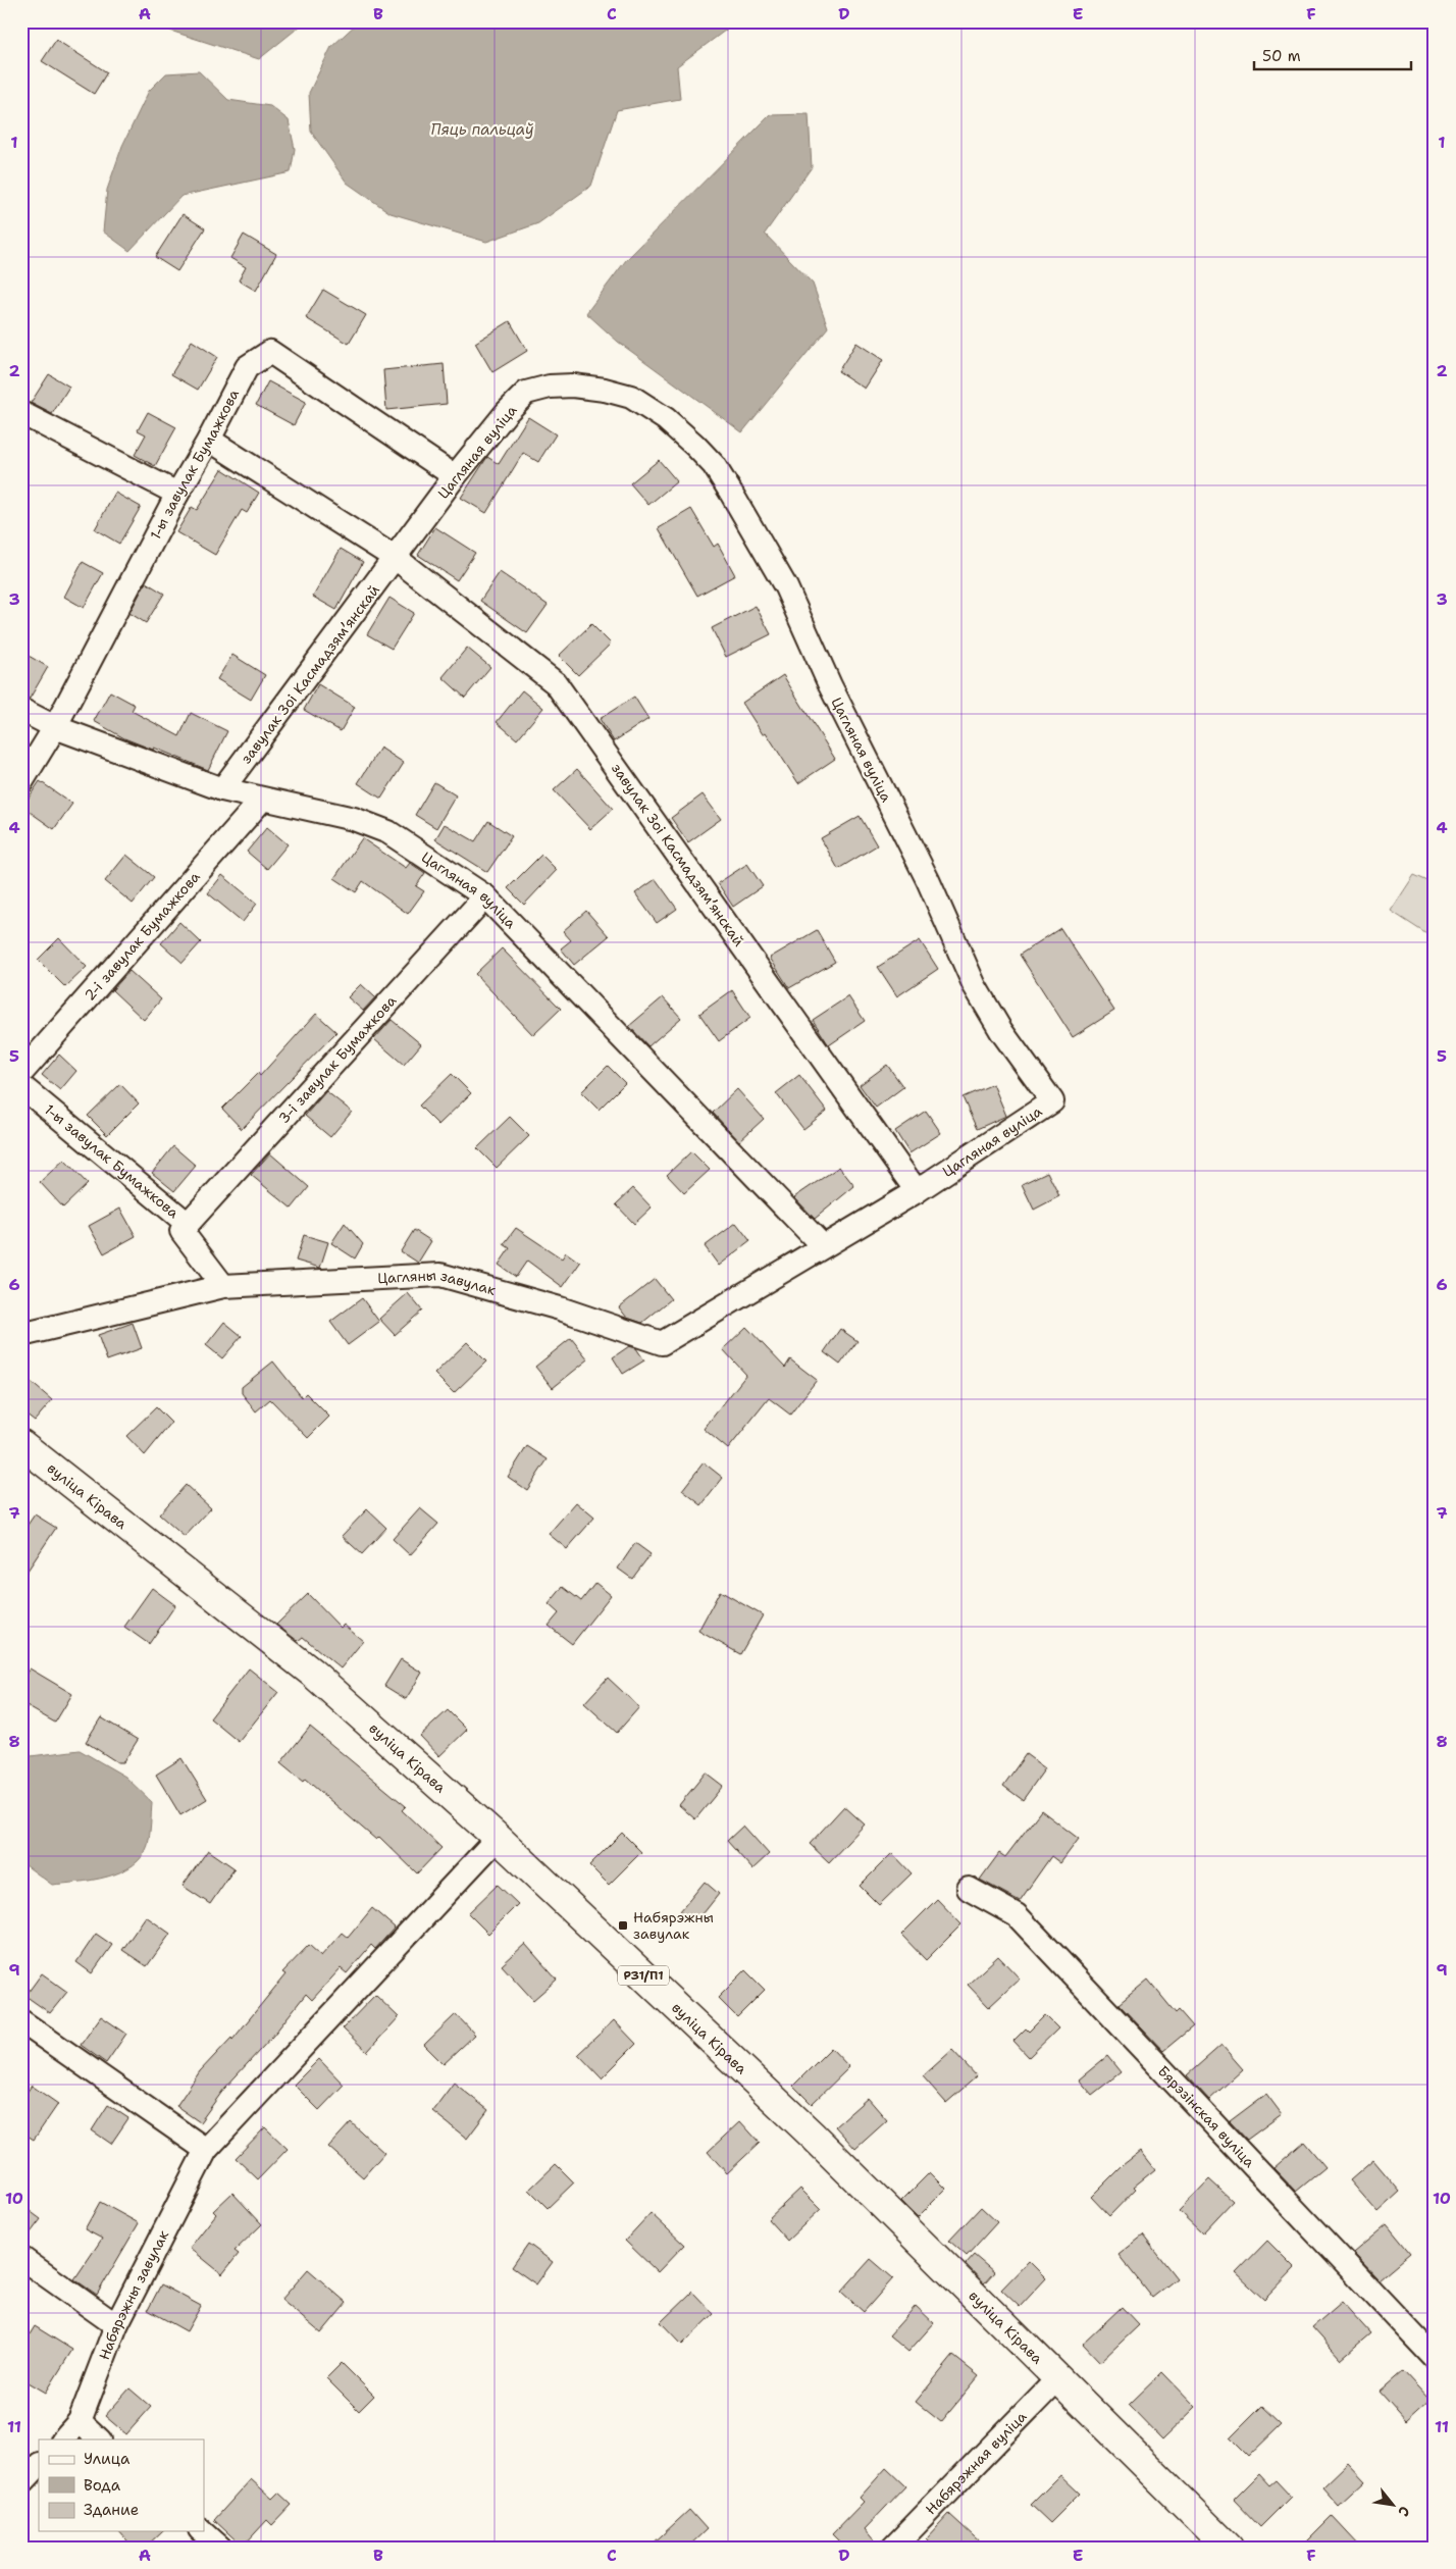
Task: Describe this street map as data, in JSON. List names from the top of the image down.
{
  "streets": {
    "main road": ["вуліца Кірава", "Р31/П1"],
    "street": [
      "Цагляная вуліца",
      "1-ы завулак Бумажкова",
      "завулак Зоі Касмадзямʼянскай",
      "2-і завулак Бумажкова",
      "3-і завулак Бумажкова",
      "Цагляны завулак",
      "Бярэзінская вуліца",
      "Набярэжны завулак",
      "Набярэжная вуліца"
    ]
  },
  "crossings": [
    ["Цагляная вуліца", "1-ы завулак Бумажкова"],
    ["Цагляная вуліца", "завулак Зоі Касмадзямʼянскай"],
    ["Цагляная вуліца", "2-і завулак Бумажкова"],
    ["Цагляная вуліца", "3-і завулак Бумажкова"],
    ["Цагляная вуліца", "Цагляны завулак"],
    ["1-ы завулак Бумажкова", "завулак Зоі Касмадзямʼянскай"],
    ["1-ы завулак Бумажкова", "3-і завулак Бумажкова"],
    ["1-ы завулак Бумажкова", "Цагляны завулак"],
    ["вуліца Кірава", "Набярэжны завулак"],
    ["вуліца Кірава", "Набярэжная вуліца"]
  ],
  "water": ["Пяць пальцаў"],
  "places": {
    "transit": ["Набярэжны завулак"]
  },
  "legend": ["Улица", "Вода", "Здание"],
  "scale_bar": "50 m",
  "north": "bottom right",
  "grid": {
    "columns": [
      "A",
      "B",
      "C",
      "D",
      "E",
      "F"
    ],
    "rows": [
      "1",
      "2",
      "3",
      "4",
      "5",
      "6",
      "7",
      "8",
      "9",
      "10",
      "11"
    ]
  }
}
